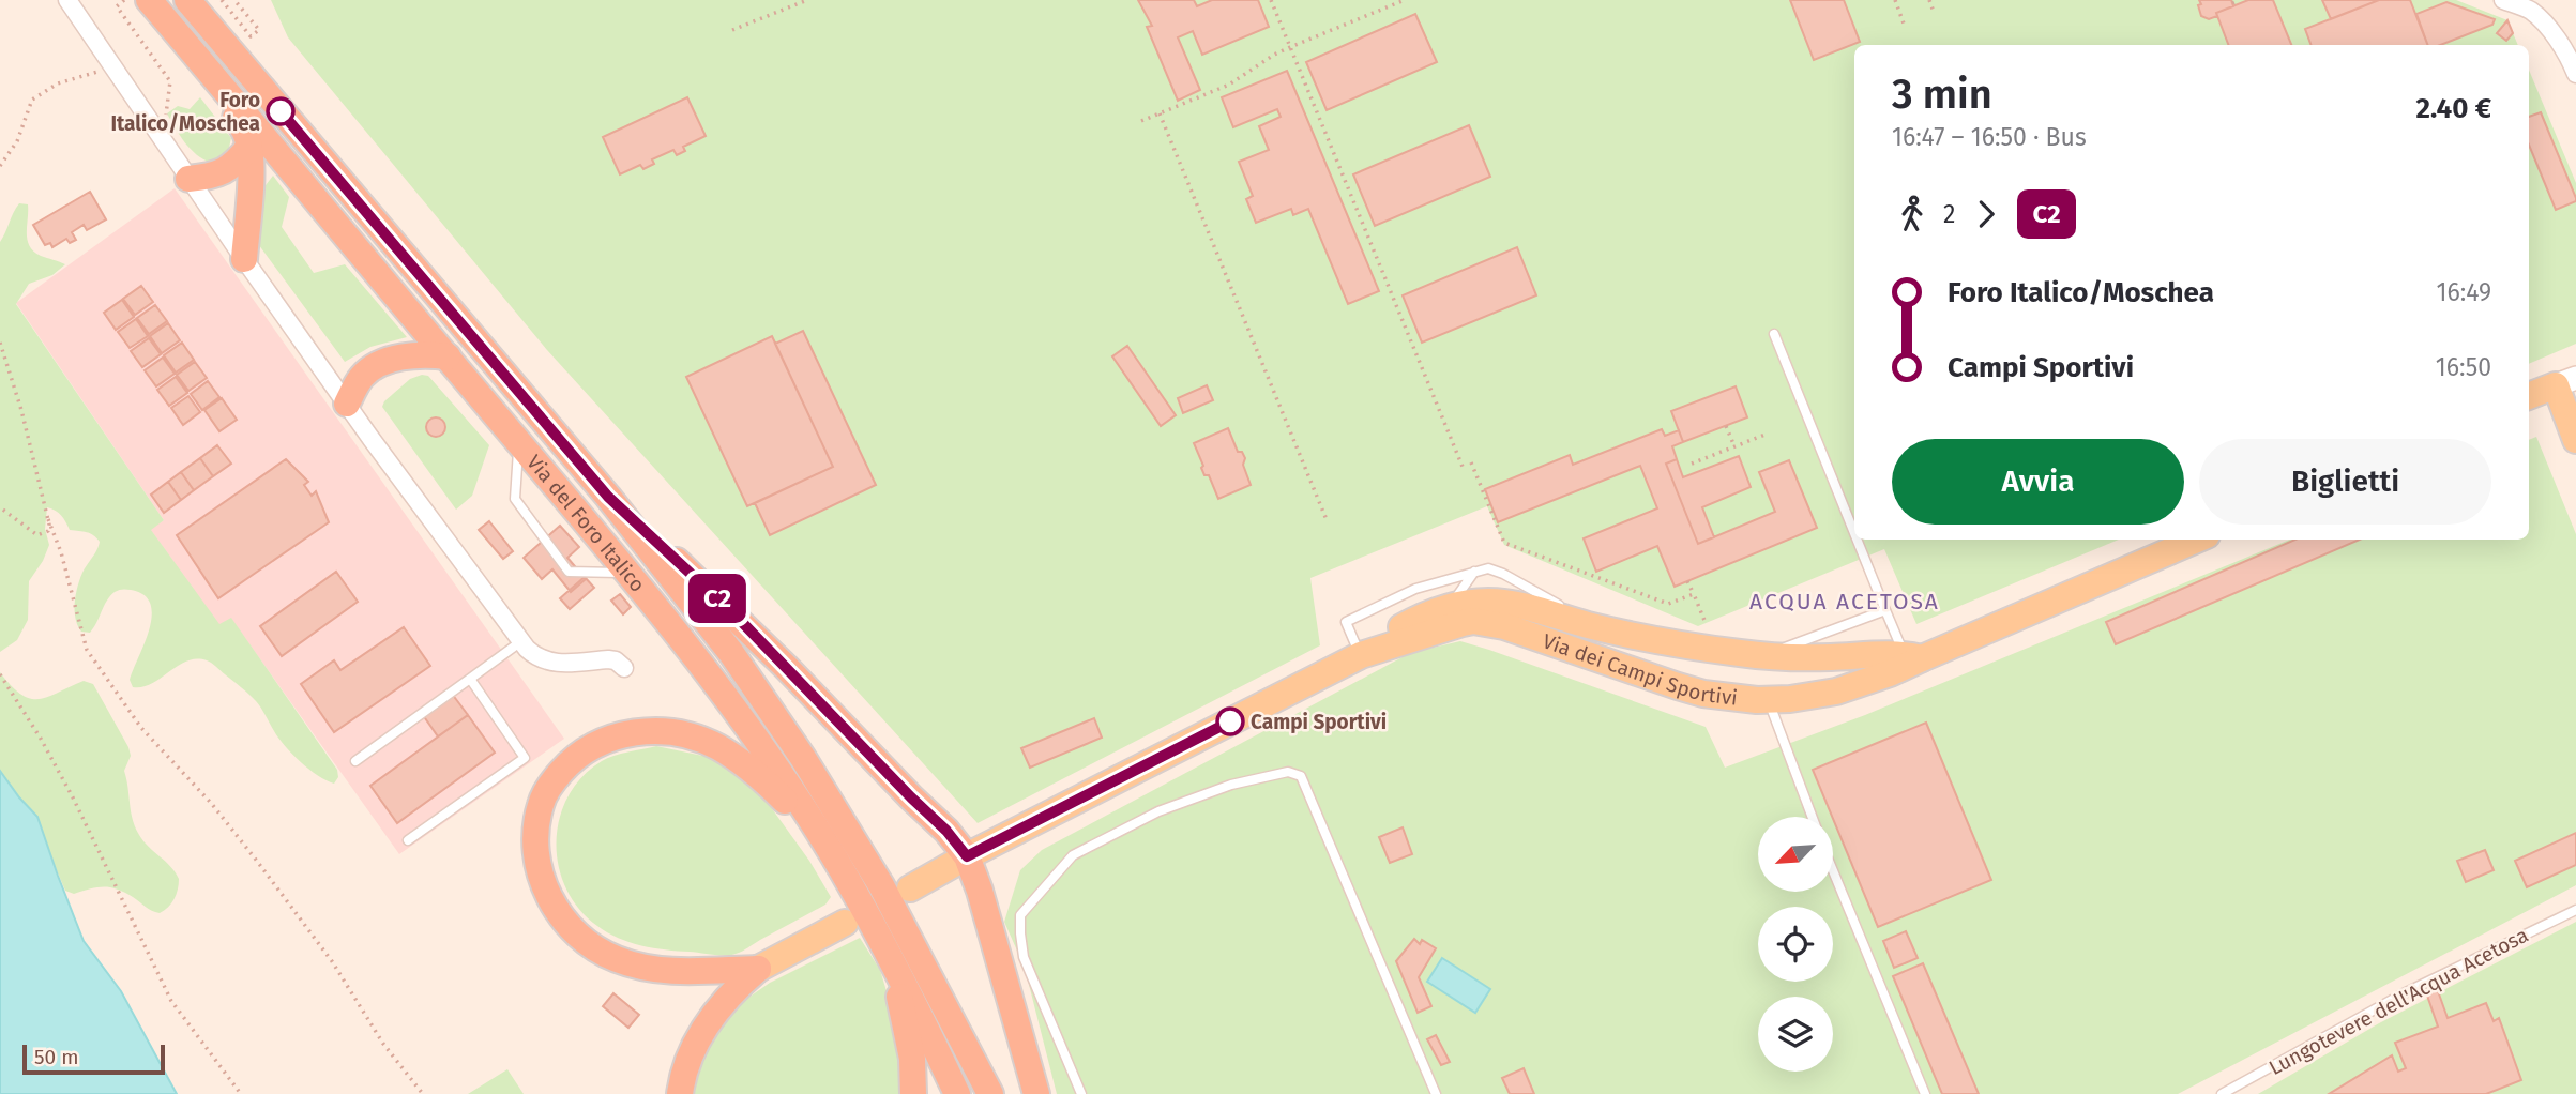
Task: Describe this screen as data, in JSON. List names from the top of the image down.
{
  "streets": {
    "highway": ["Via del Foro Italico"],
    "main road": ["Via dei Campi Sportivi"],
    "lane": ["Lungotevere dell'Acqua Acetosa"]
  },
  "districts": ["ACQUA ACETOSA"],
  "places": ["Foro Italico/Moschea", "Campi Sportivi"],
  "lines": ["bus line C2"],
  "scale_bar": "50 m",
  "north": "bottom left",
  "page": {
    "on_map": "C2",
    "heading": ["3 min", "16:47 – 16:50 · Bus", "2.40 €"],
    "legs": ["2", "C2"],
    "list": [
      {
        "name": "Foro Italico/Moschea",
        "value": "16:49"
      },
      {
        "name": "Campi Sportivi",
        "value": "16:50"
      }
    ],
    "buttons": ["Avvia", "Biglietti"],
    "scale": "50 m"
  }
}
